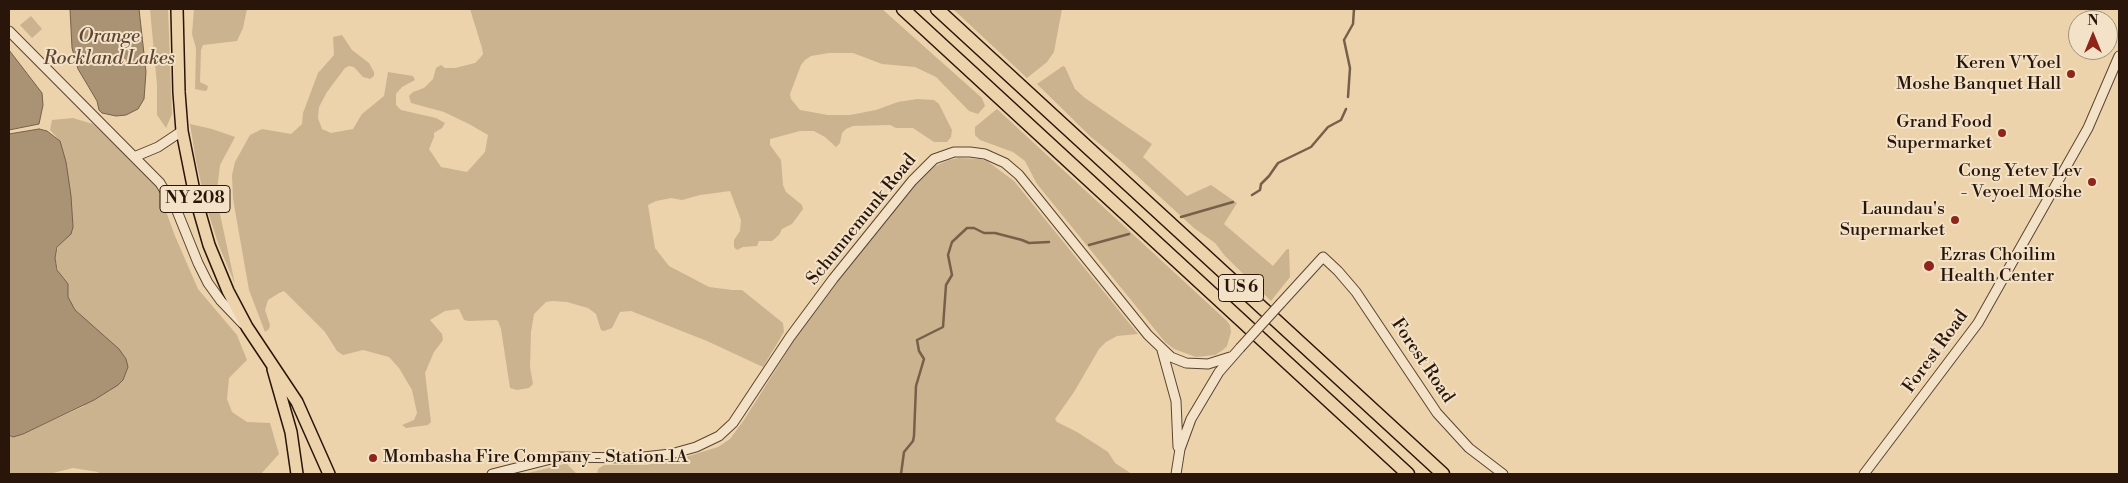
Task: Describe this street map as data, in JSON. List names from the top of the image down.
{
  "streets": {
    "highway": ["US 6"],
    "main road": ["NY 208"],
    "street": ["Schunnemunk Road", "Forest Road"]
  },
  "crossings": [
    ["Schunnemunk Road", "Forest Road"]
  ],
  "water": ["Orange Rockland Lakes"],
  "places": [
    "Keren V'Yoel Moshe Banquet Hall",
    "Grand Food Supermarket",
    "Cong Yetev Lev - Veyoel Moshe",
    "Laundau's Supermarket",
    "Ezras Choilim Health Center",
    "Mombasha Fire Company - Station 1A"
  ],
  "north": "top"
}
